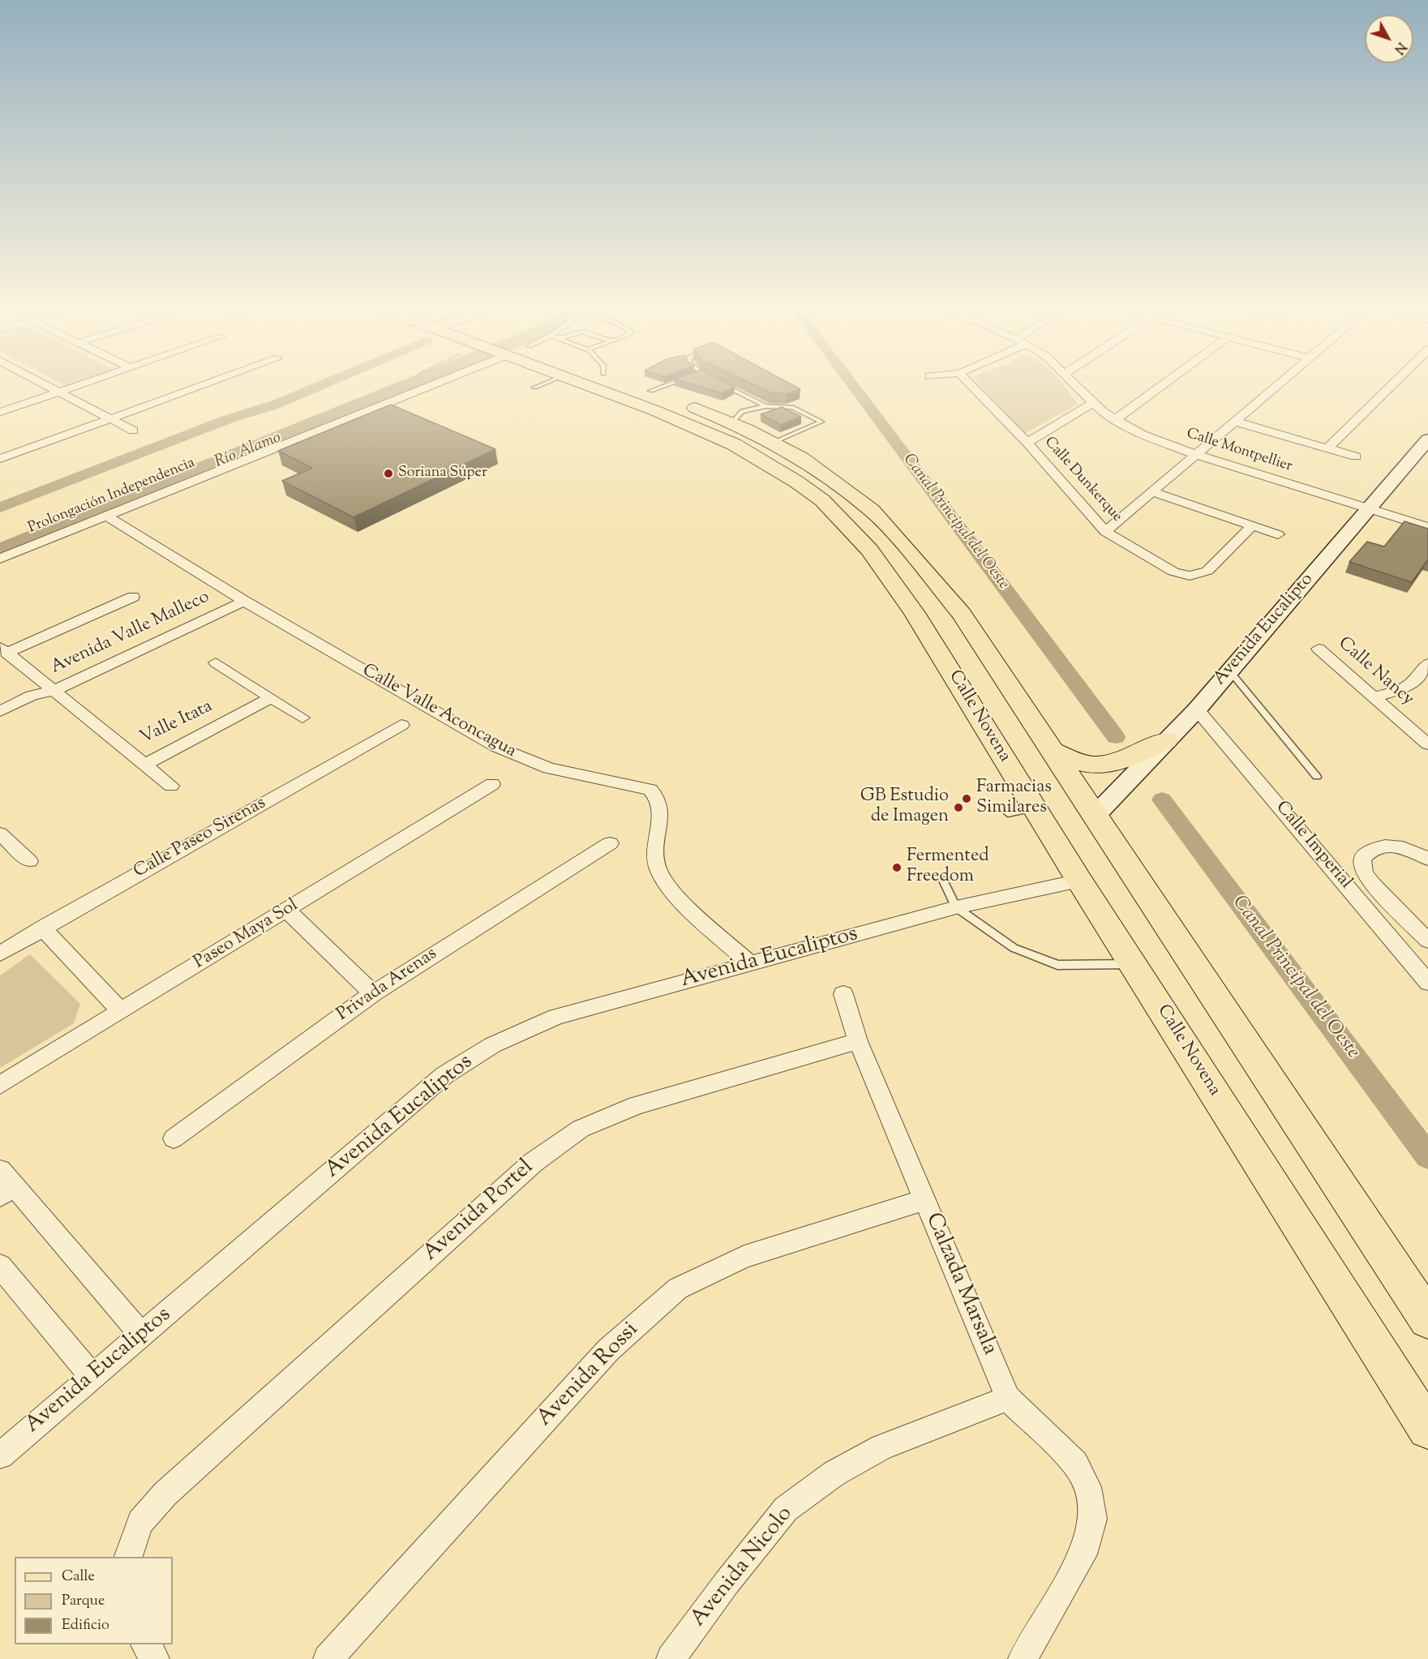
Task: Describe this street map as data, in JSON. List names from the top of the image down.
{
  "streets": {
    "main road": ["Calle Novena"],
    "street": [
      "Calle Montpellier",
      "Calle Dunkerque",
      "Prolongación Independencia",
      "Avenida Eucalipto",
      "Avenida Valle Malleco",
      "Calle Nancy",
      "Calle Valle Aconcagua",
      "Valle Itata",
      "Calle Paseo Sirenas",
      "Calle Imperial",
      "Paseo Maya Sol",
      "Avenida Eucaliptos",
      "Privada Arenas",
      "Avenida Portel",
      "Calzada Marsala",
      "Avenida Rossi",
      "Avenida Nicolo"
    ]
  },
  "crossings": [
    ["Calle Montpellier", "Avenida Eucalipto"],
    ["Prolongación Independencia", "Calle Valle Aconcagua"],
    ["Avenida Eucalipto", "Calle Novena"],
    ["Avenida Eucalipto", "Calle Imperial"],
    ["Avenida Valle Malleco", "Calle Valle Aconcagua"],
    ["Avenida Valle Malleco", "Valle Itata"],
    ["Calle Valle Aconcagua", "Avenida Eucaliptos"],
    ["Calle Novena", "Avenida Eucaliptos"],
    ["Avenida Portel", "Calzada Marsala"],
    ["Calzada Marsala", "Avenida Rossi"],
    ["Calzada Marsala", "Avenida Nicolo"]
  ],
  "water": ["Río Alamo", "Canal Principal del Oeste"],
  "places": [
    "Soriana Súper",
    "Farmacias Similares",
    "GB Estudio de Imagen",
    "Fermented Freedom"
  ],
  "legend": ["Calle", "Parque", "Edificio"],
  "north": "bottom right"
}
